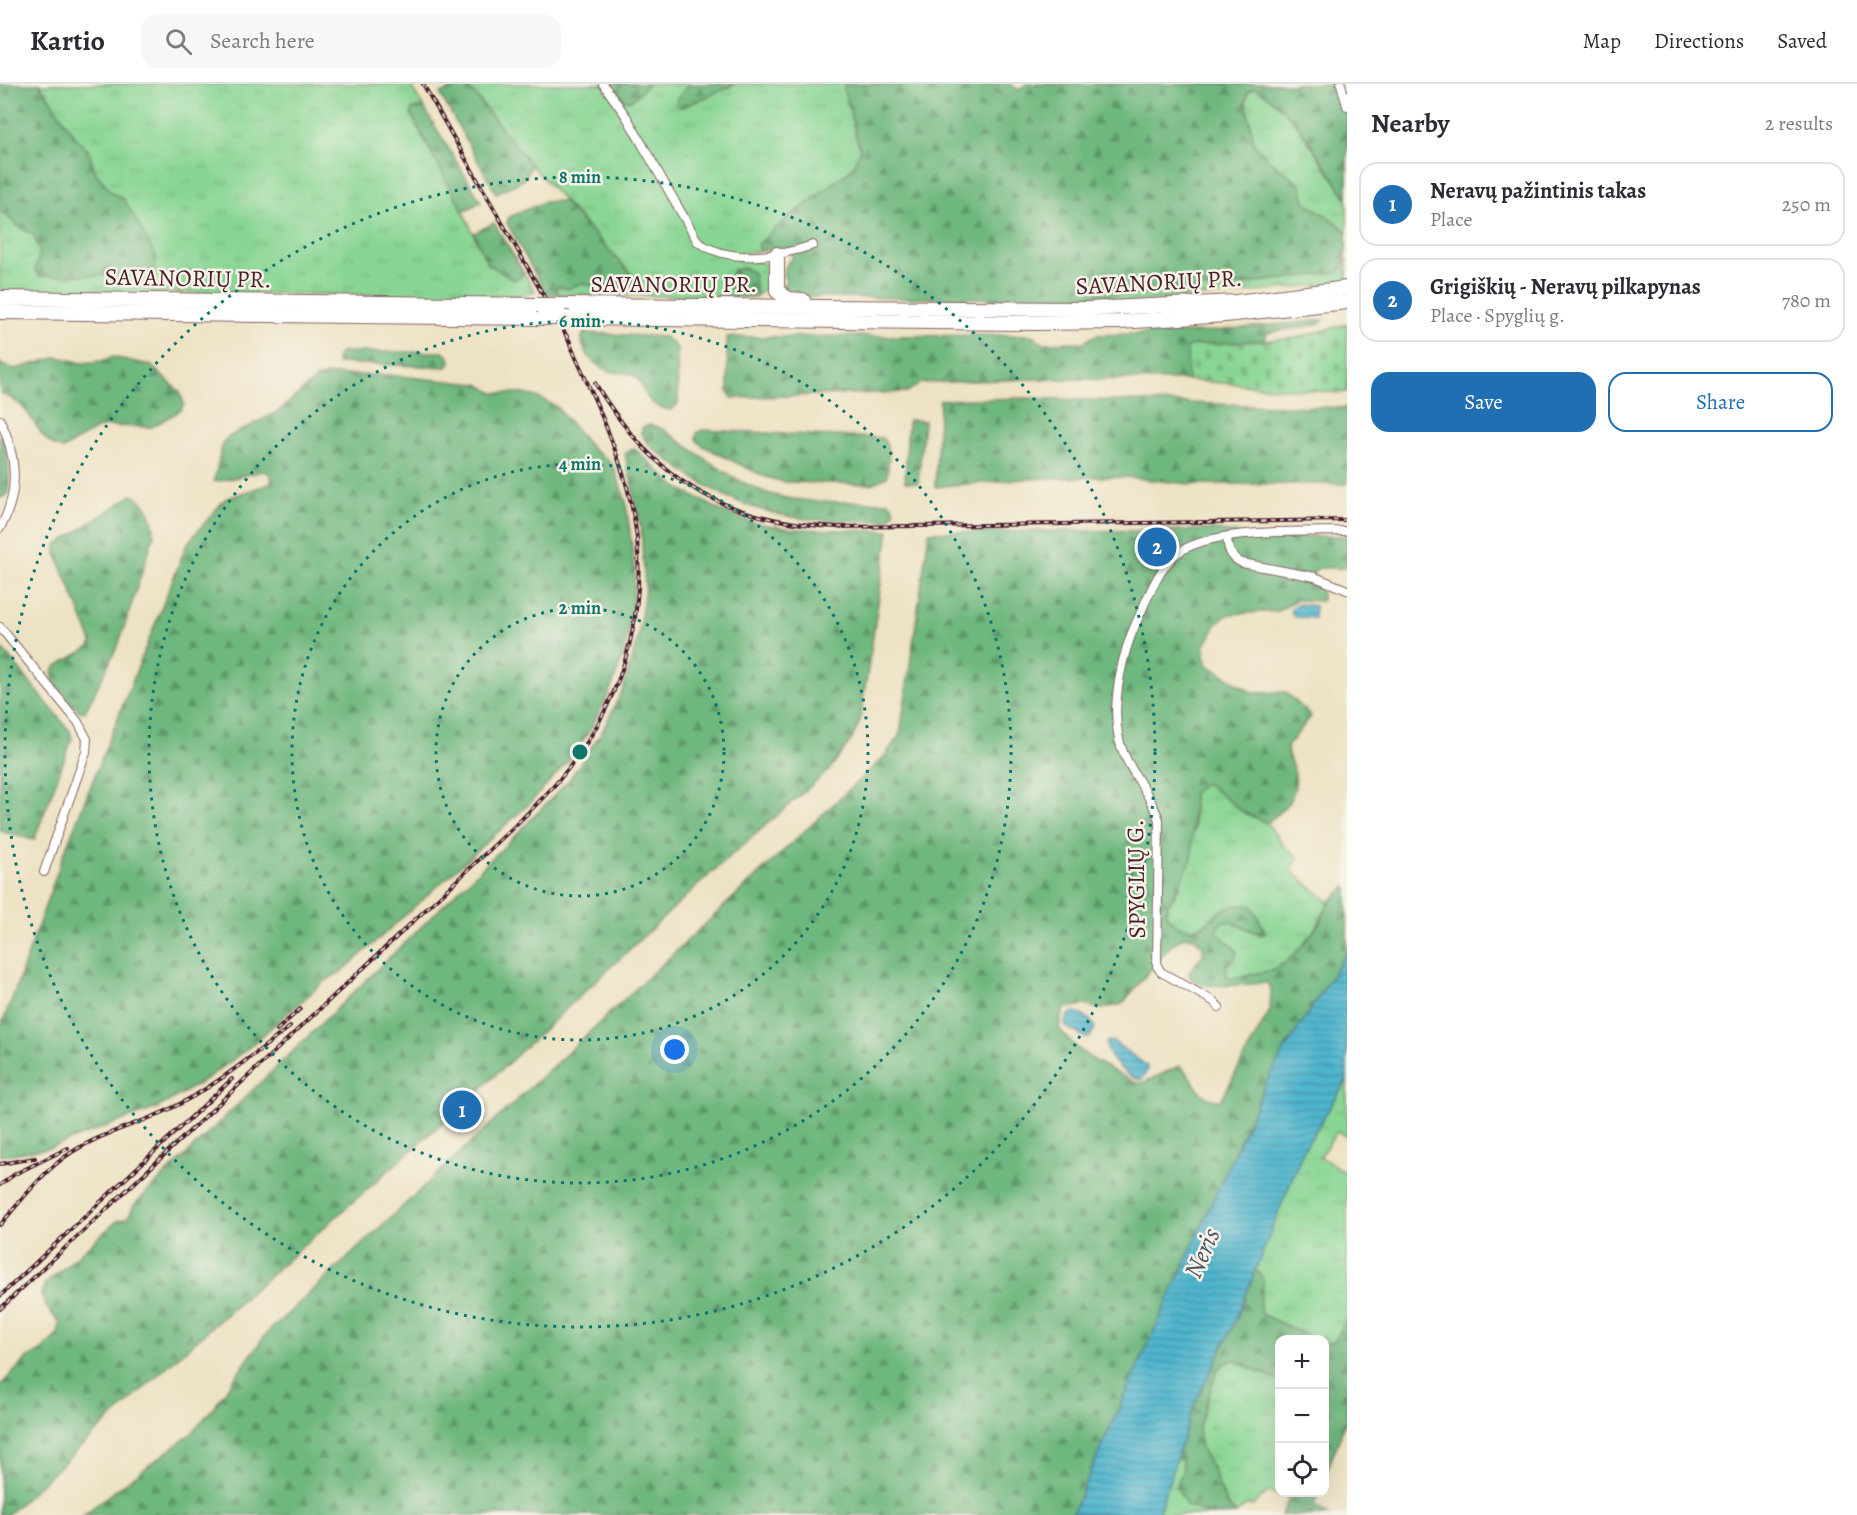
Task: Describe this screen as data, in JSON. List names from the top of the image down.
{
  "streets": {
    "highway": ["SAVANORIŲ PR."],
    "street": ["SPYGLIŲ G."]
  },
  "water": ["Neris"],
  "page": {
    "header": "Kartio",
    "search": "Search here",
    "nav": ["Map", "Directions", "Saved"],
    "heading": ["Nearby", "2 results"],
    "list": [
      {
        "mark": "1",
        "name": "Neravų pažintinis takas",
        "note": "Place",
        "value": "250 m"
      },
      {
        "mark": "2",
        "name": "Grigiškių - Neravų pilkapynas",
        "note": "Place · Spyglių g.",
        "value": "780 m"
      }
    ],
    "buttons": ["Save", "Share"],
    "pins": ["2", "1"],
    "map_buttons": ["+", "−"]
  },
  "rings": [
    "8 min",
    "6 min",
    "4 min",
    "2 min"
  ]
}
